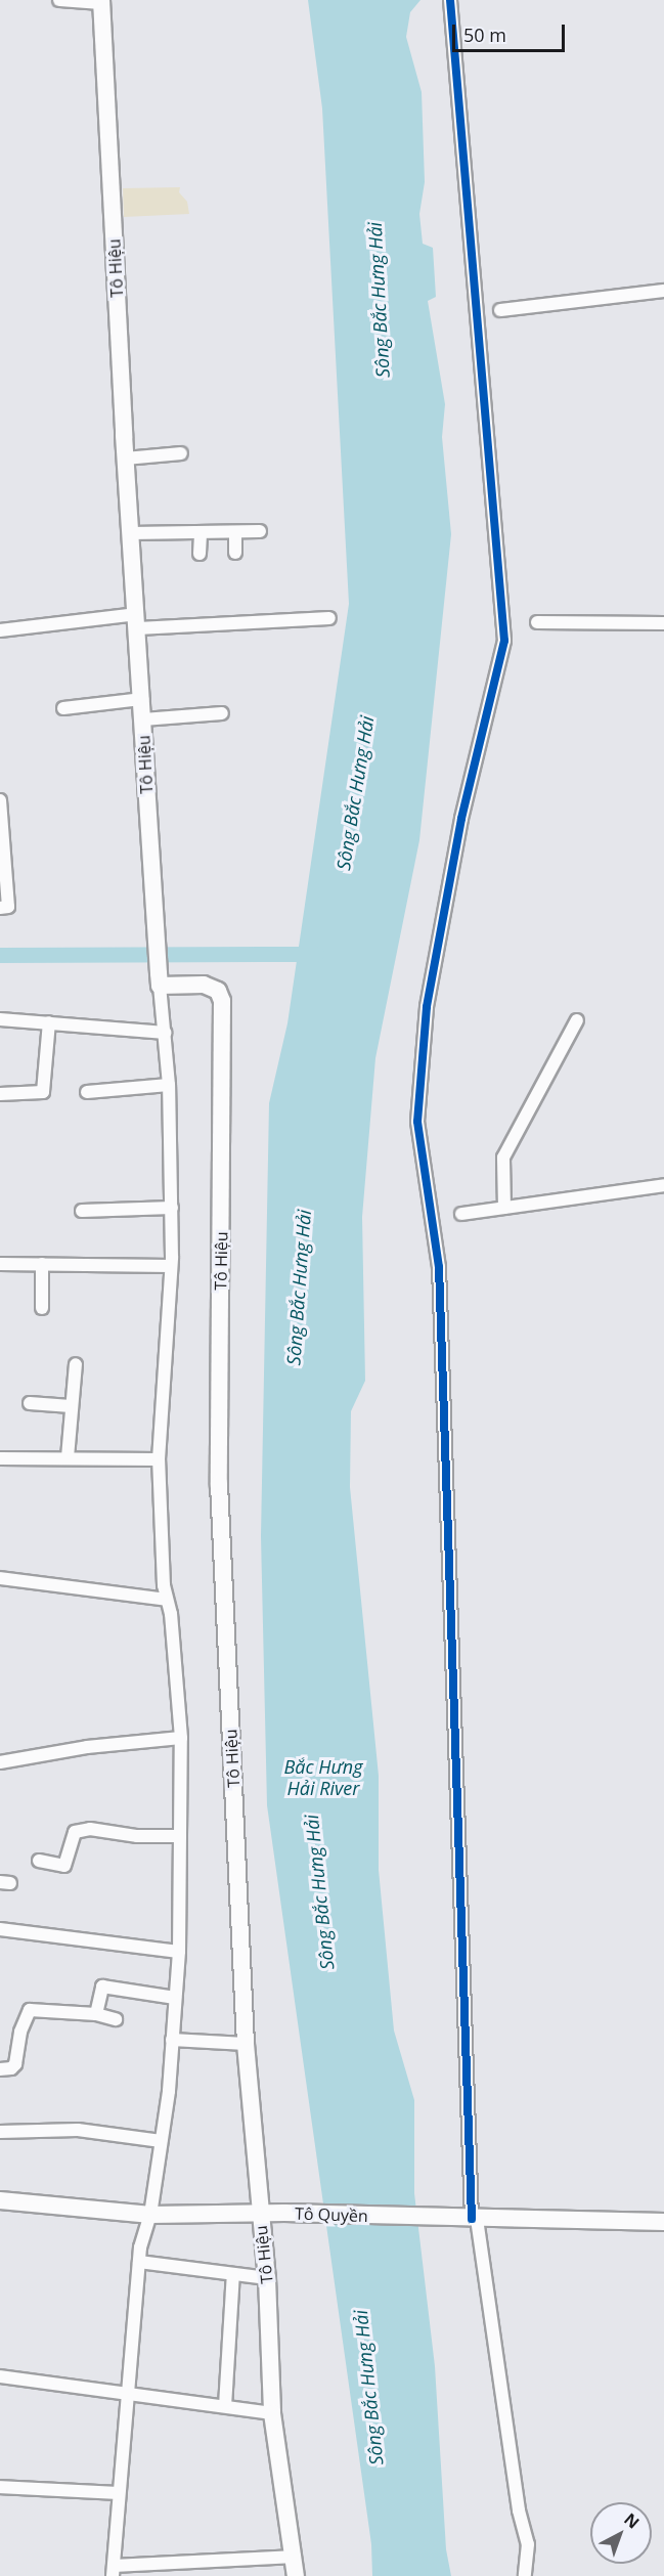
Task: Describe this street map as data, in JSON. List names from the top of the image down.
{
  "streets": {
    "main road": ["Tô Hiệu", "Tô Quyền"]
  },
  "crossings": [
    ["Tô Hiệu", "Tô Quyền"]
  ],
  "water": ["Sông Bắc Hưng Hải", "Bắc Hưng Hải River"],
  "scale_bar": "50 m",
  "north": "top right"
}
